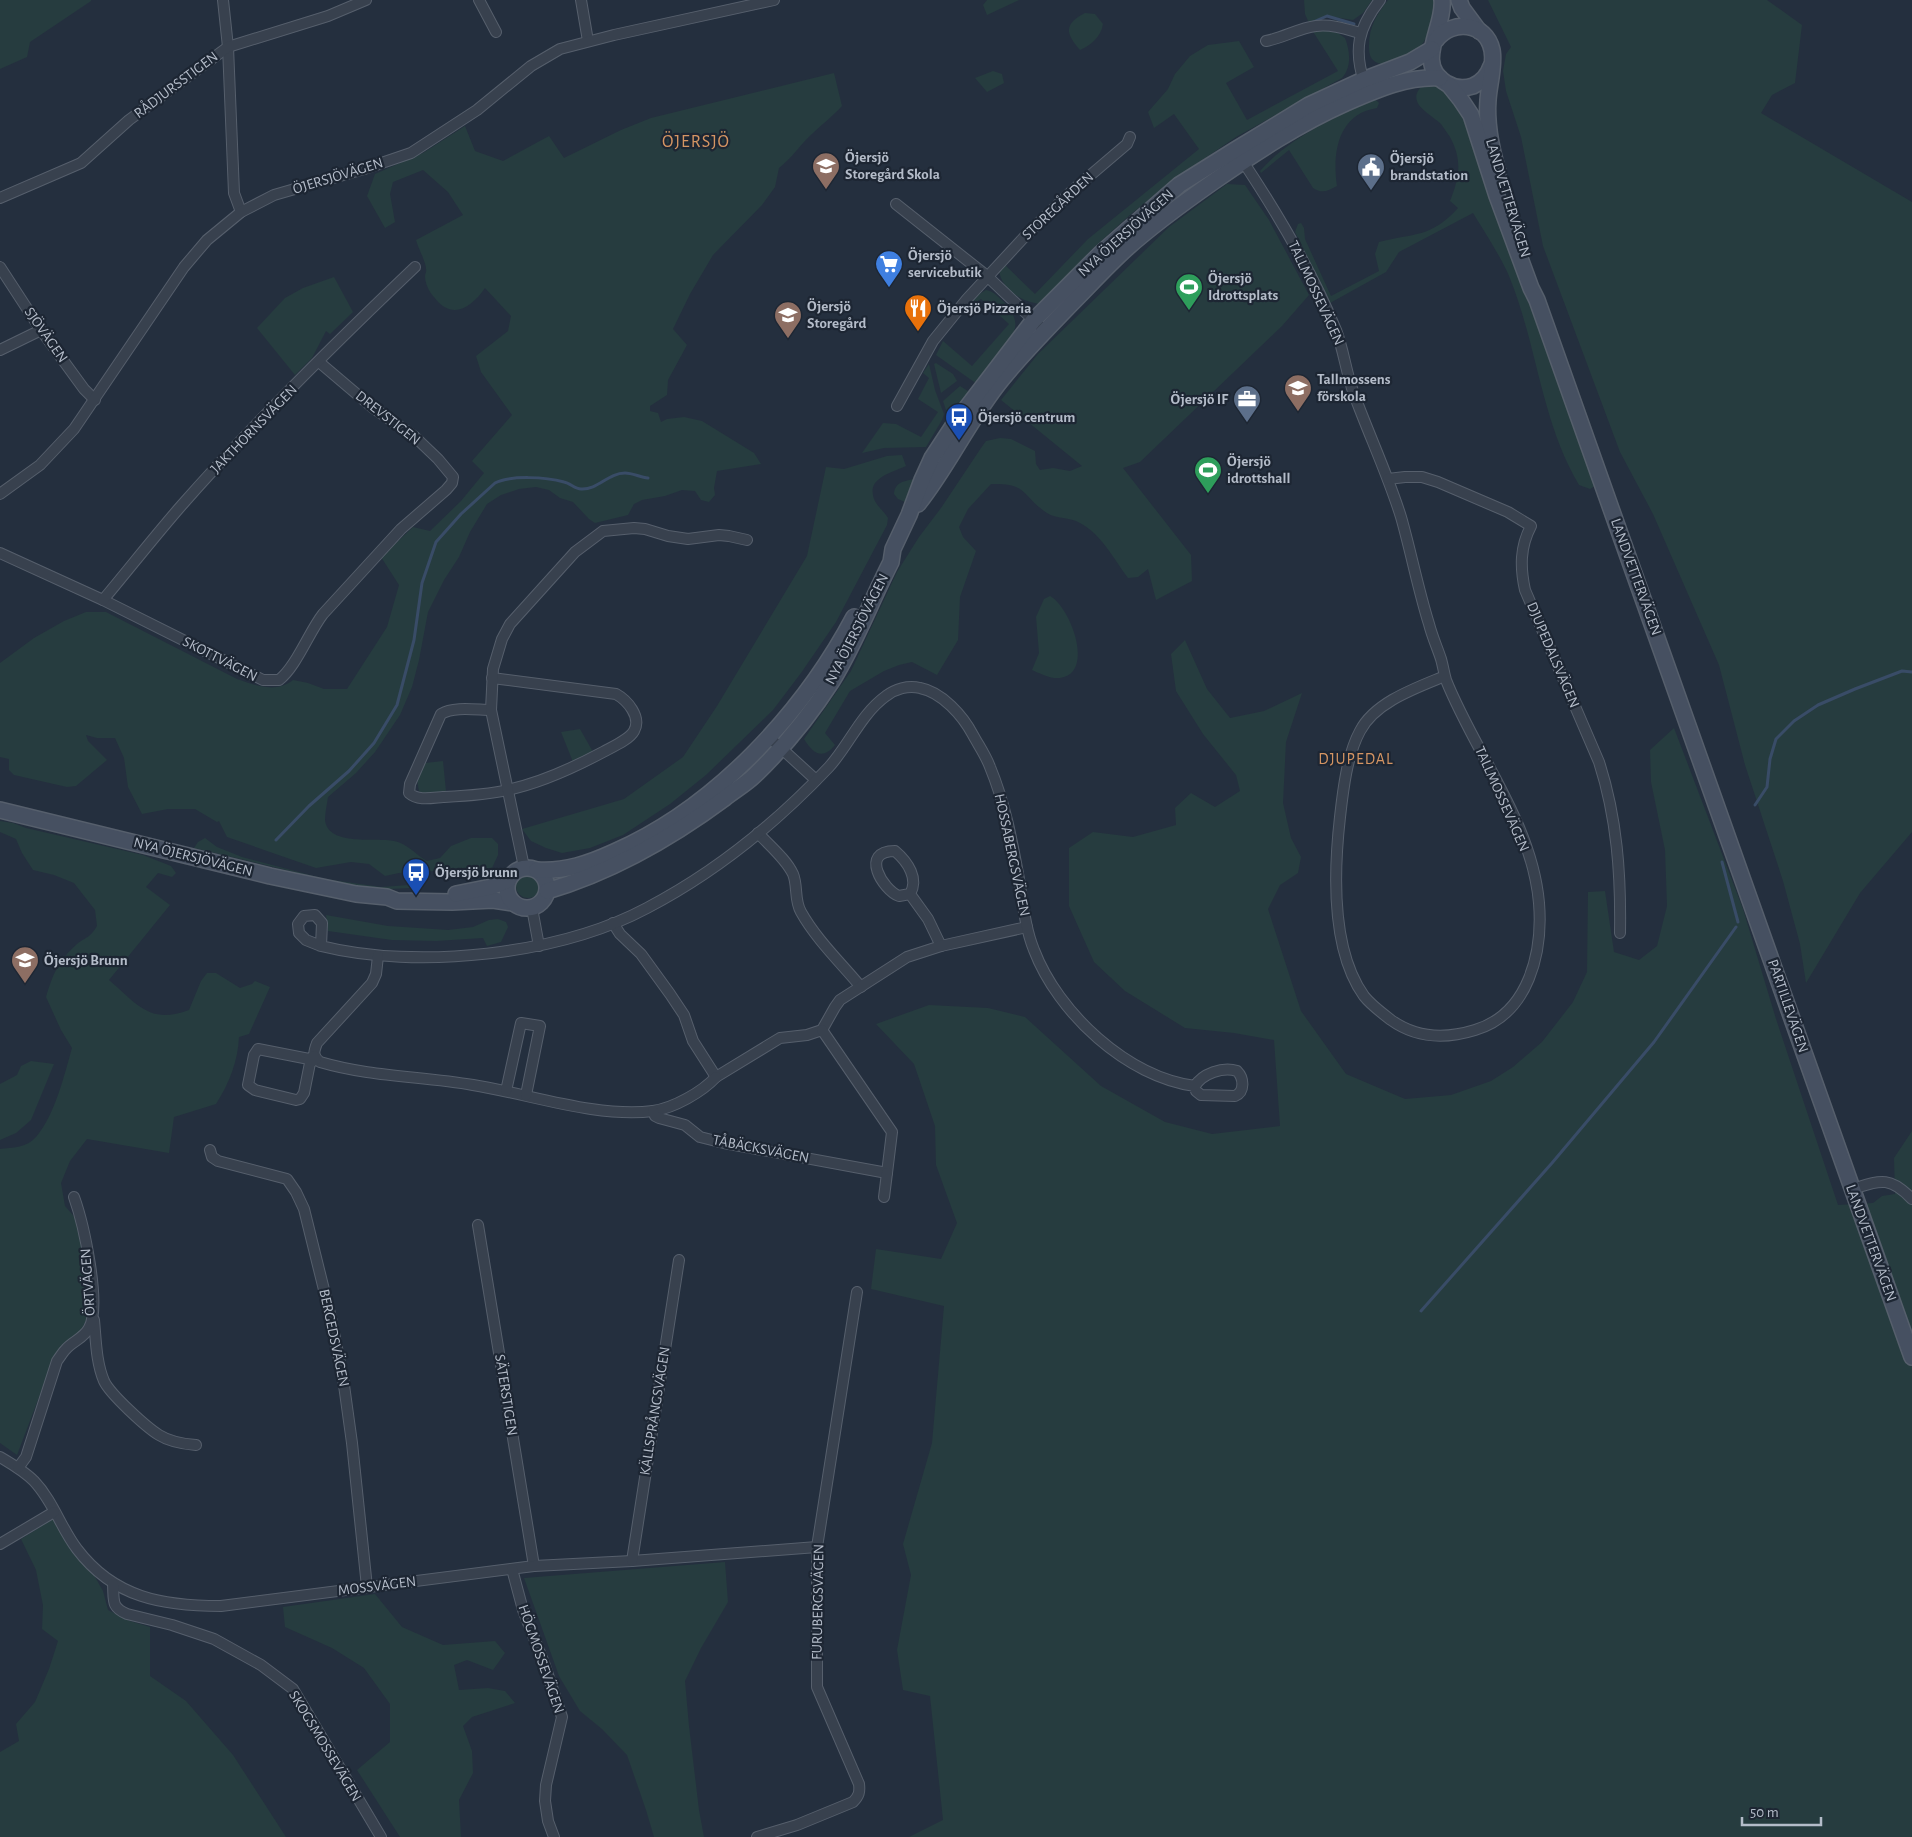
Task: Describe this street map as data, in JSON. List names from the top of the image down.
{
  "streets": {
    "street": [
      "RÅDJURSSTIGEN",
      "ÖJERSJÖVÄGEN",
      "LANDVETTERVÄGEN",
      "STOREGÅRDEN",
      "NYA ÖJERSJÖVÄGEN",
      "TALLMOSSEVÄGEN",
      "SJÖVÄGEN",
      "DREVSTIGEN",
      "JAKTHORNSVÄGEN",
      "DJUPEDALSVÄGEN",
      "SKOTTVÄGEN",
      "HOSSABERGSVÄGEN",
      "PARTILLEVÄGEN",
      "TÅBÄCKSVÄGEN",
      "ÖRTVÄGEN",
      "BERGEDSVÄGEN",
      "SÄTERSTIGEN",
      "KÄLLSPRÅNGSVÄGEN",
      "MOSSVÄGEN",
      "FURUBERGSVÄGEN",
      "HÖGMOSSEVÄGEN",
      "SKOGSMOSSEVÄGEN"
    ]
  },
  "crossings": [
    ["ÖJERSJÖVÄGEN", "SJÖVÄGEN"],
    ["LANDVETTERVÄGEN", "NYA ÖJERSJÖVÄGEN"],
    ["LANDVETTERVÄGEN", "PARTILLEVÄGEN"],
    ["NYA ÖJERSJÖVÄGEN", "TALLMOSSEVÄGEN"],
    ["TALLMOSSEVÄGEN", "DJUPEDALSVÄGEN"],
    ["DREVSTIGEN", "JAKTHORNSVÄGEN"],
    ["DREVSTIGEN", "SKOTTVÄGEN"],
    ["JAKTHORNSVÄGEN", "SKOTTVÄGEN"],
    ["ÖRTVÄGEN", "MOSSVÄGEN"],
    ["BERGEDSVÄGEN", "MOSSVÄGEN"],
    ["SÄTERSTIGEN", "MOSSVÄGEN"],
    ["KÄLLSPRÅNGSVÄGEN", "MOSSVÄGEN"],
    ["MOSSVÄGEN", "FURUBERGSVÄGEN"],
    ["MOSSVÄGEN", "HÖGMOSSEVÄGEN"],
    ["MOSSVÄGEN", "SKOGSMOSSEVÄGEN"]
  ],
  "districts": ["ÖJERSJÖ", "DJUPEDAL"],
  "places": {
    "school or university": [
      "Öjersjö Storegård Skola",
      "Öjersjö Storegård",
      "Tallmossens förskola",
      "Öjersjö Brunn"
    ],
    "public building": ["Öjersjö brandstation"],
    "supermarket": ["Öjersjö servicebutik"],
    "sports": ["Öjersjö Idrottsplats", "Öjersjö idrottshall"],
    "restaurant": ["Öjersjö Pizzeria"],
    "office": ["Öjersjö IF"],
    "bus stop": ["Öjersjö centrum", "Öjersjö brunn"]
  },
  "scale_bar": "50 m"
}
